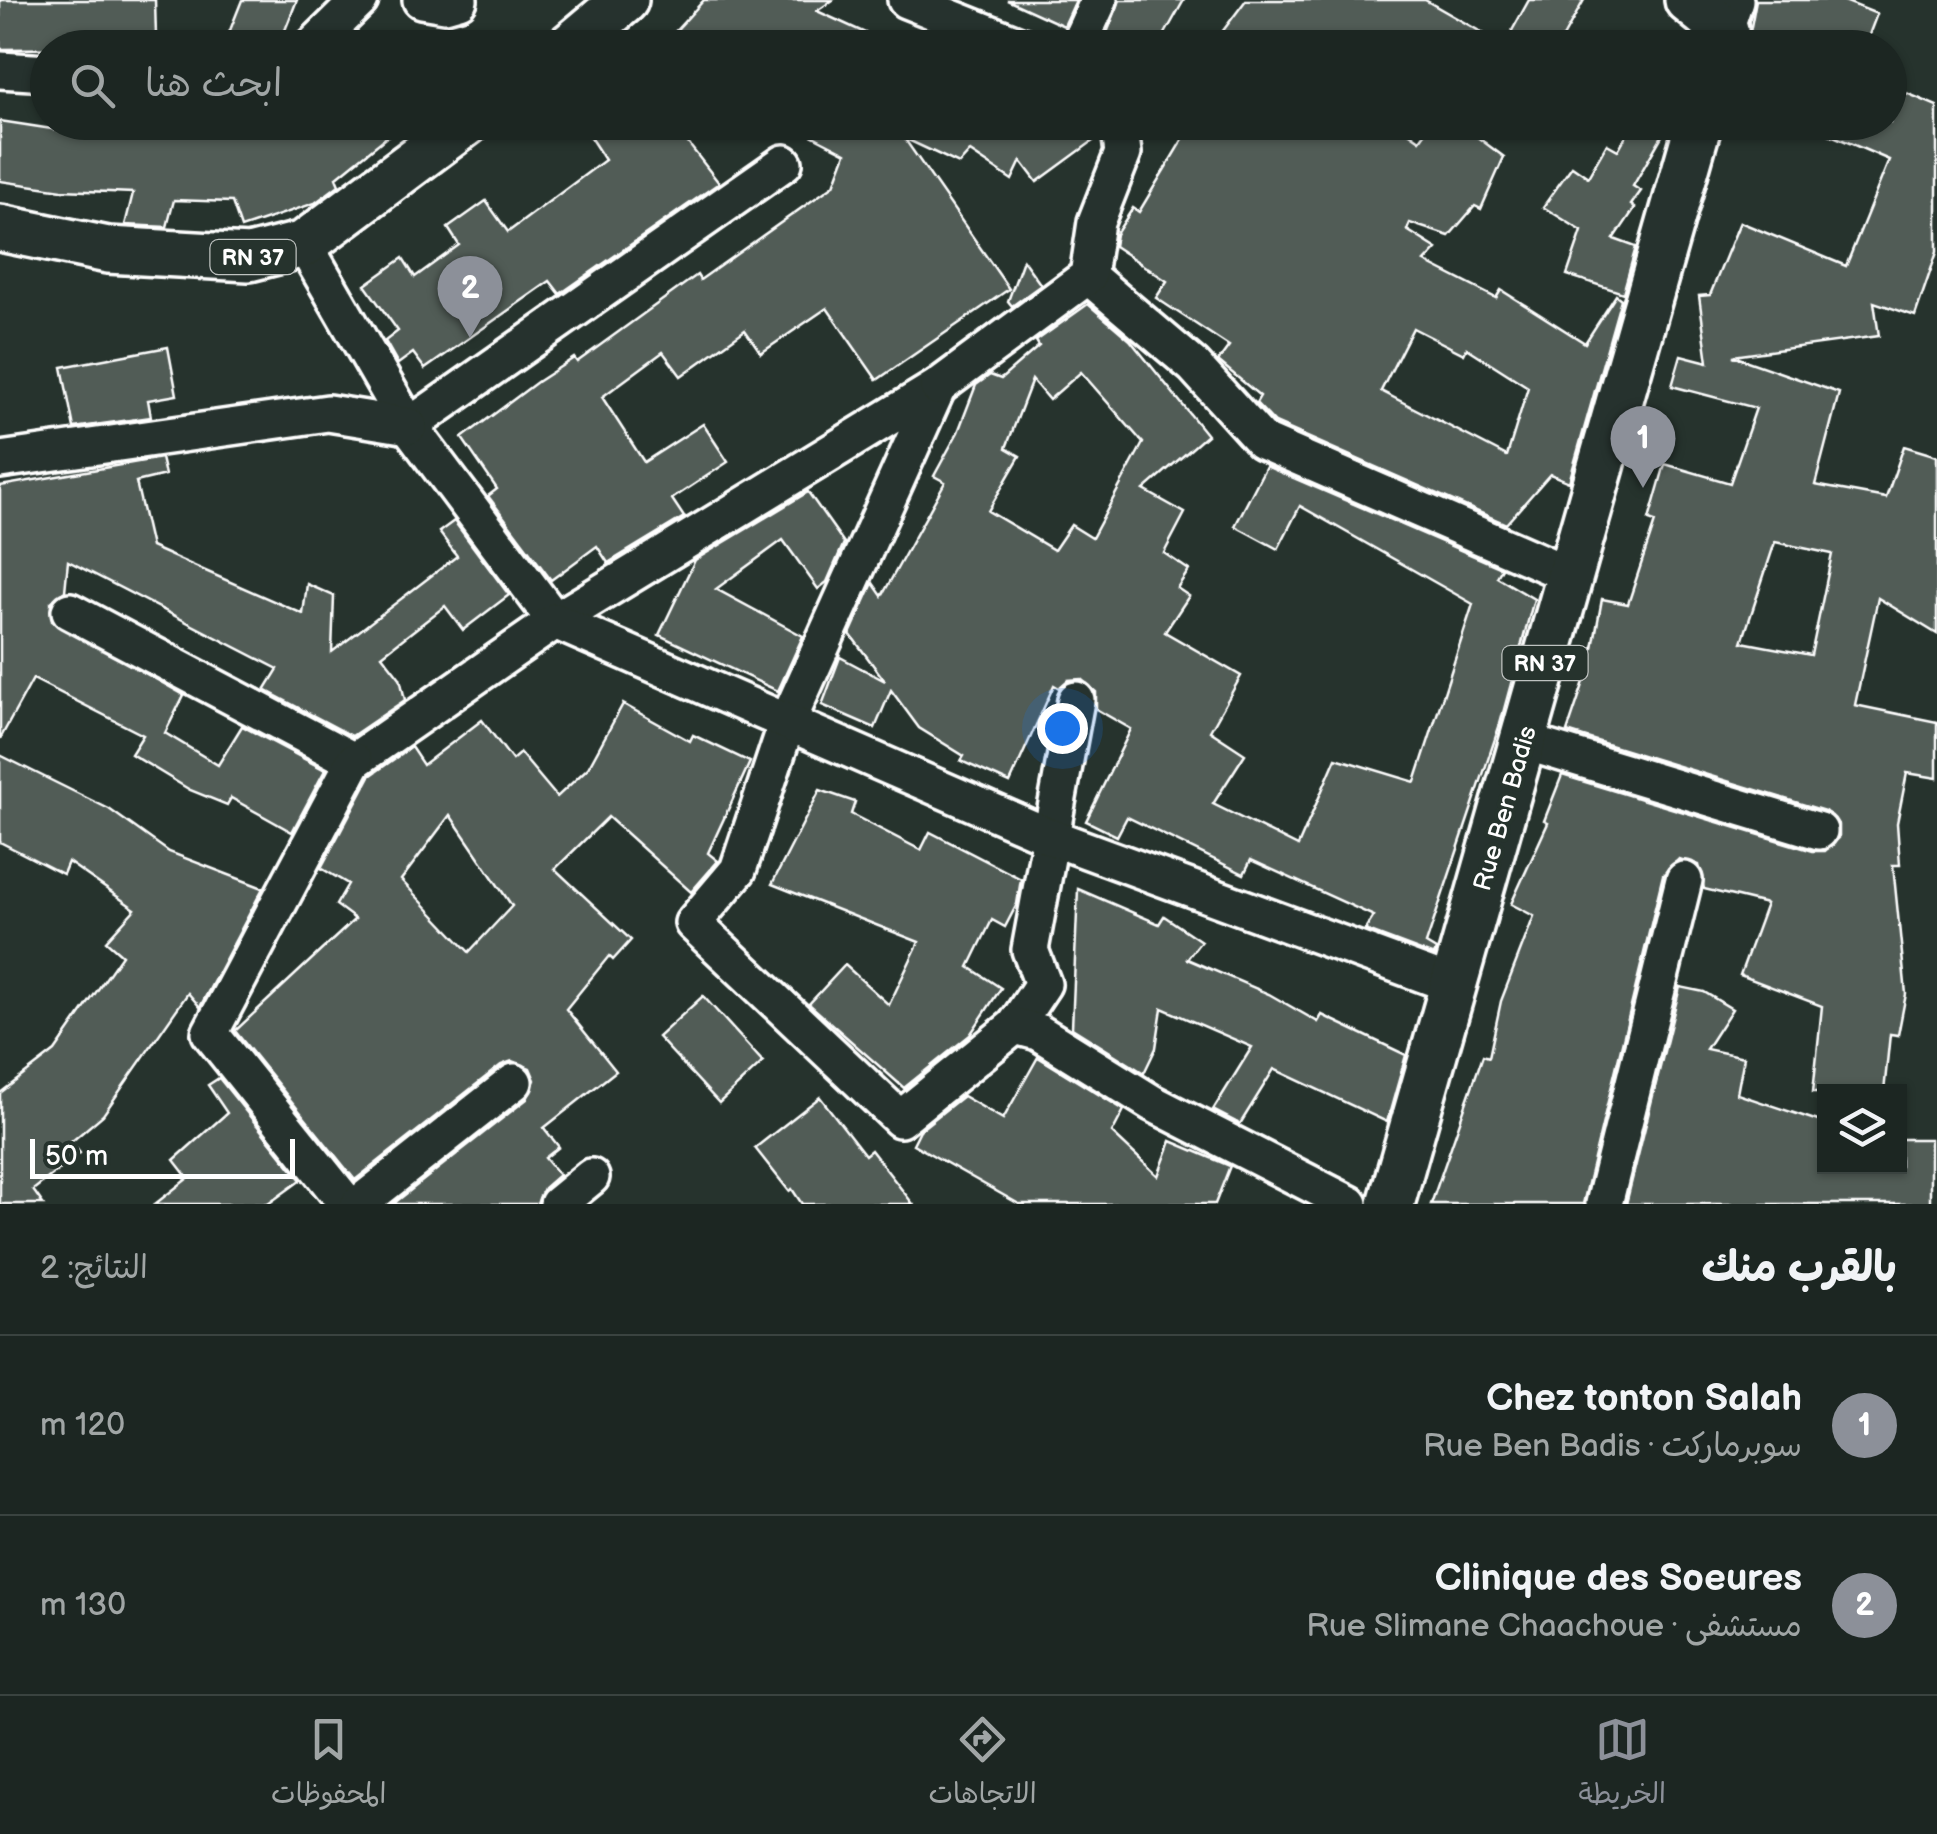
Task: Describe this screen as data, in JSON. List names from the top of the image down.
{
  "streets": {
    "main road": ["RN 37", "Rue Ben Badis"]
  },
  "scale_bar": "50 m",
  "page": {
    "search": "ابحث هنا",
    "pins": ["2", "1"],
    "scale": "50 m",
    "heading": ["بالقرب منك", "النتائج: 2"],
    "list": [
      {
        "mark": "1",
        "name": "Chez tonton Salah",
        "note": "سوبرماركت · Rue Ben Badis",
        "value": "120 m"
      },
      {
        "mark": "2",
        "name": "Clinique des Soeures",
        "note": "مستشفى · Rue Slimane Chaachoue",
        "value": "130 m"
      }
    ],
    "nav": ["الخريطة", "الاتجاهات", "المحفوظات"]
  }
}
